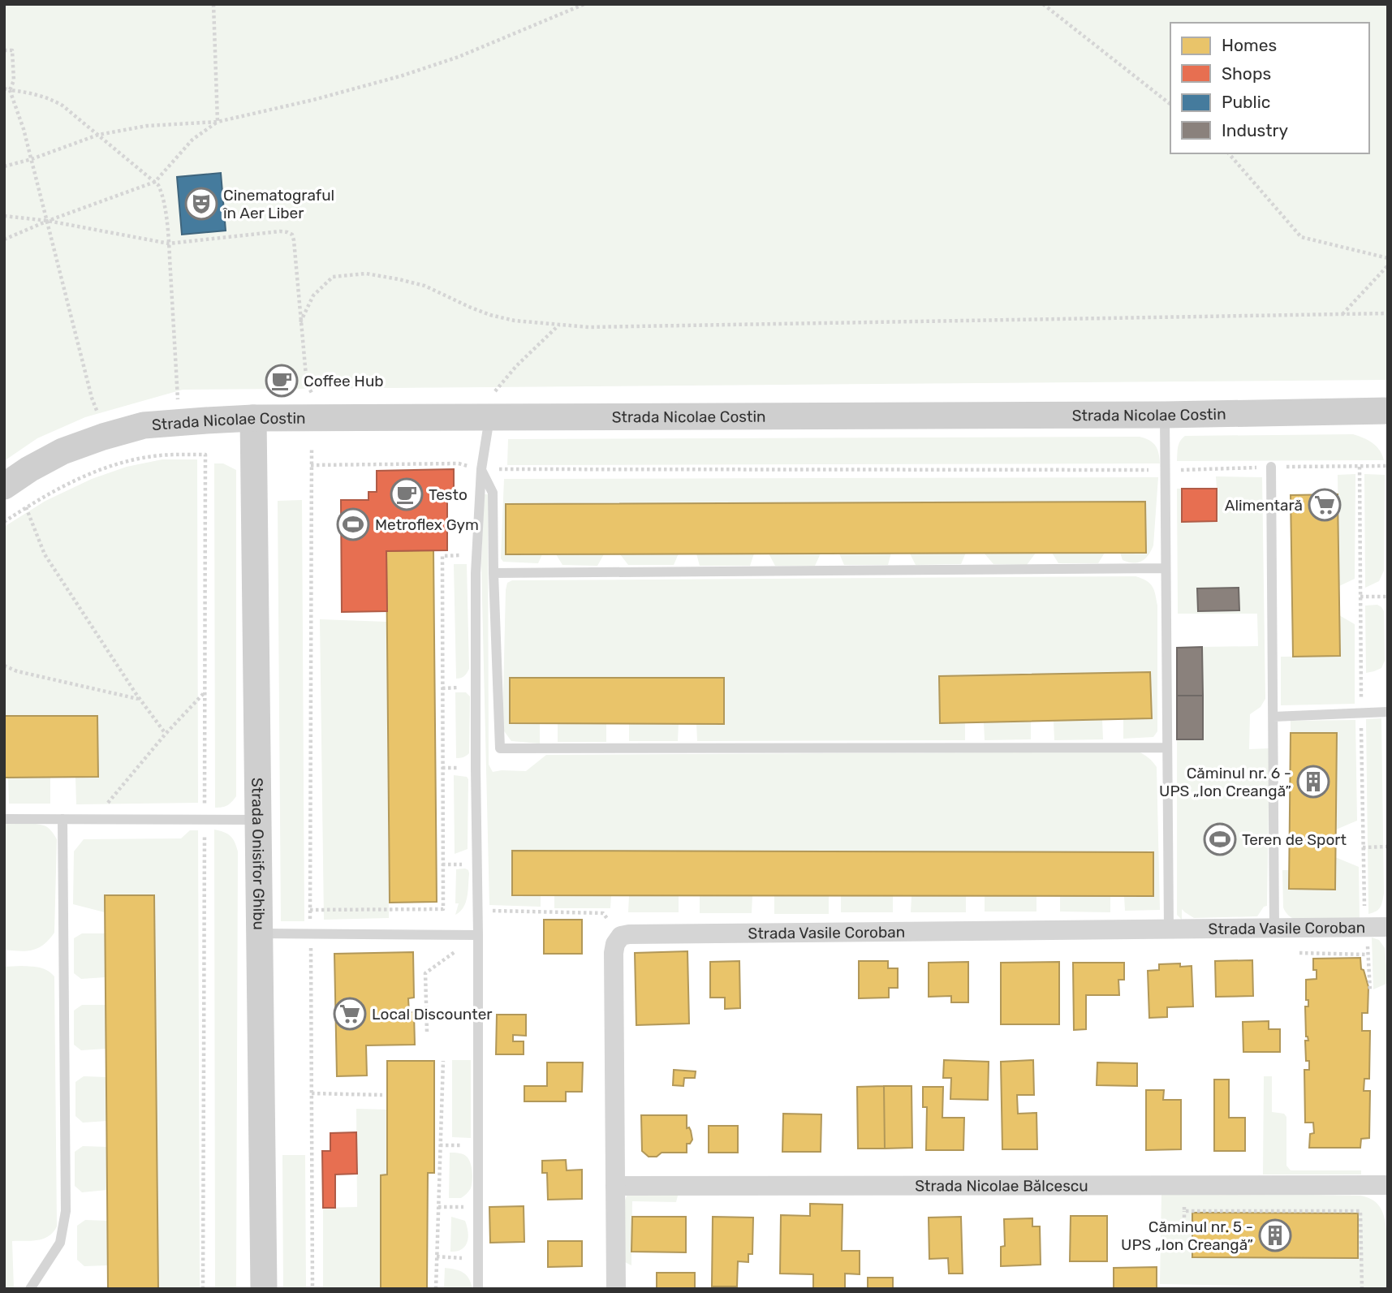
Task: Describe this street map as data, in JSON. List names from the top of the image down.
{
  "streets": {
    "main road": ["Strada Nicolae Costin", "Strada Onisifor Ghibu"],
    "street": ["Strada Vasile Coroban", "Strada Nicolae Bălcescu"]
  },
  "crossings": [
    ["Strada Nicolae Costin", "Strada Onisifor Ghibu"]
  ],
  "places": {
    "theatre": ["Cinematograful în Aer Liber"],
    "cafe": ["Coffee Hub", "Testo"],
    "supermarket": ["Alimentară", "Local Discounter"],
    "sports": ["Metroflex Gym", "Teren de Sport"],
    "building": ["Căminul nr. 6 - UPS „Ion Creangă”", "Căminul nr. 5 - UPS „Ion Creangă”"]
  },
  "legend": [
    "Homes",
    "Shops",
    "Public",
    "Industry"
  ]
}
